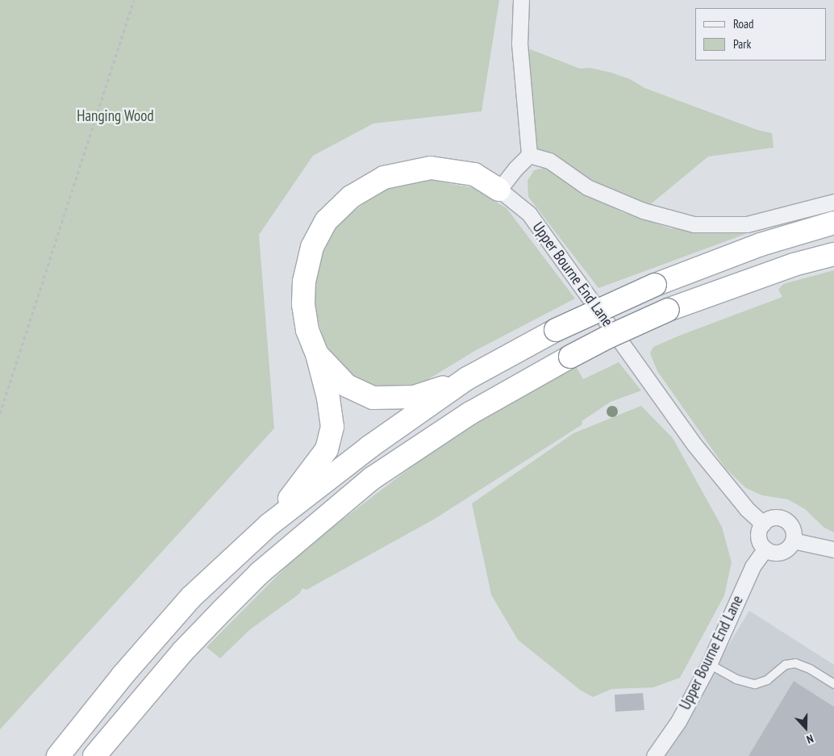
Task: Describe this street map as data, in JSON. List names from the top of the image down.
{
  "streets": {
    "street": ["Upper Bourne End Lane"]
  },
  "parks": ["Hanging Wood"],
  "legend": ["Road", "Park"],
  "north": "bottom"
}
